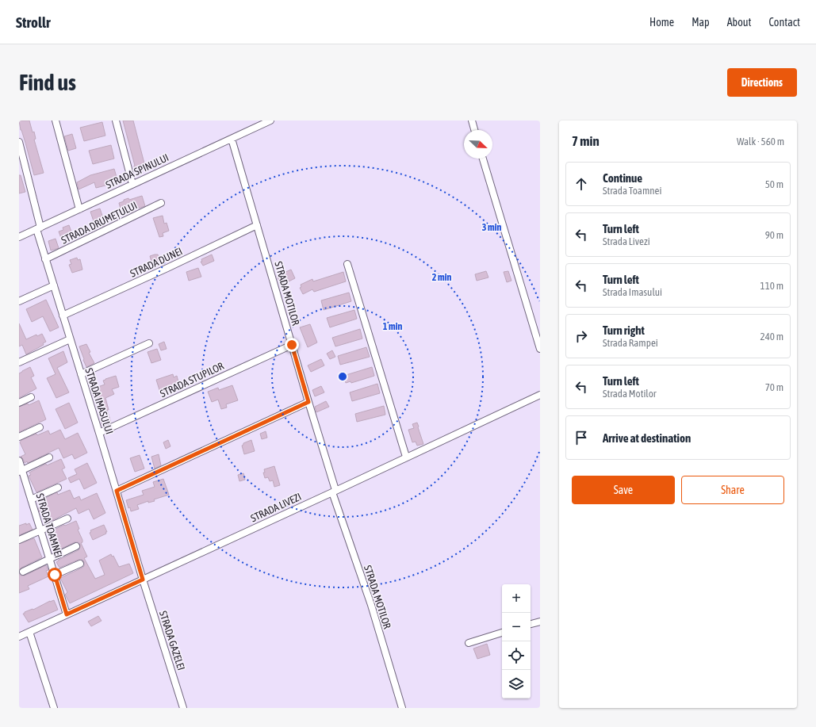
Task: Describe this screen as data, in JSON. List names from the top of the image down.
{
  "streets": {
    "street": [
      "STRADA SPINULUI",
      "STRADA DRUMEȚULUI",
      "STRADA DUNEI",
      "STRADA MOTILOR",
      "STRADA STUPILOR",
      "STRADA IMASULUI",
      "STRADA LIVEZI",
      "STRADA TOAMNEI",
      "STRADA GAZELEI"
    ]
  },
  "crossings": [
    ["STRADA SPINULUI", "STRADA MOTILOR"],
    ["STRADA SPINULUI", "STRADA IMASULUI"],
    ["STRADA DRUMEȚULUI", "STRADA IMASULUI"],
    ["STRADA DUNEI", "STRADA MOTILOR"],
    ["STRADA DUNEI", "STRADA IMASULUI"],
    ["STRADA MOTILOR", "STRADA STUPILOR"],
    ["STRADA MOTILOR", "STRADA LIVEZI"],
    ["STRADA STUPILOR", "STRADA IMASULUI"],
    ["STRADA IMASULUI", "STRADA LIVEZI"],
    ["STRADA IMASULUI", "STRADA GAZELEI"],
    ["STRADA LIVEZI", "STRADA TOAMNEI"],
    ["STRADA LIVEZI", "STRADA GAZELEI"]
  ],
  "north": "bottom right",
  "page": {
    "header": "Strollr",
    "nav": [
      "Home",
      "Map",
      "About",
      "Contact"
    ],
    "buttons": [
      "Directions",
      ["Save", "Share"]
    ],
    "title": "Find us",
    "heading": ["7 min", "Walk · 560 m"],
    "list": [
      ["Continue", "Strada Toamnei", "50 m"],
      ["Turn left", "Strada Livezi", "90 m"],
      ["Turn left", "Strada Imasului", "110 m"],
      ["Turn right", "Strada Rampei", "240 m"],
      ["Turn left", "Strada Motilor", "70 m"],
      "Arrive at destination"
    ],
    "map_buttons": ["+", "−"]
  },
  "rings": ["3 min", "2 min", "1 min"]
}
